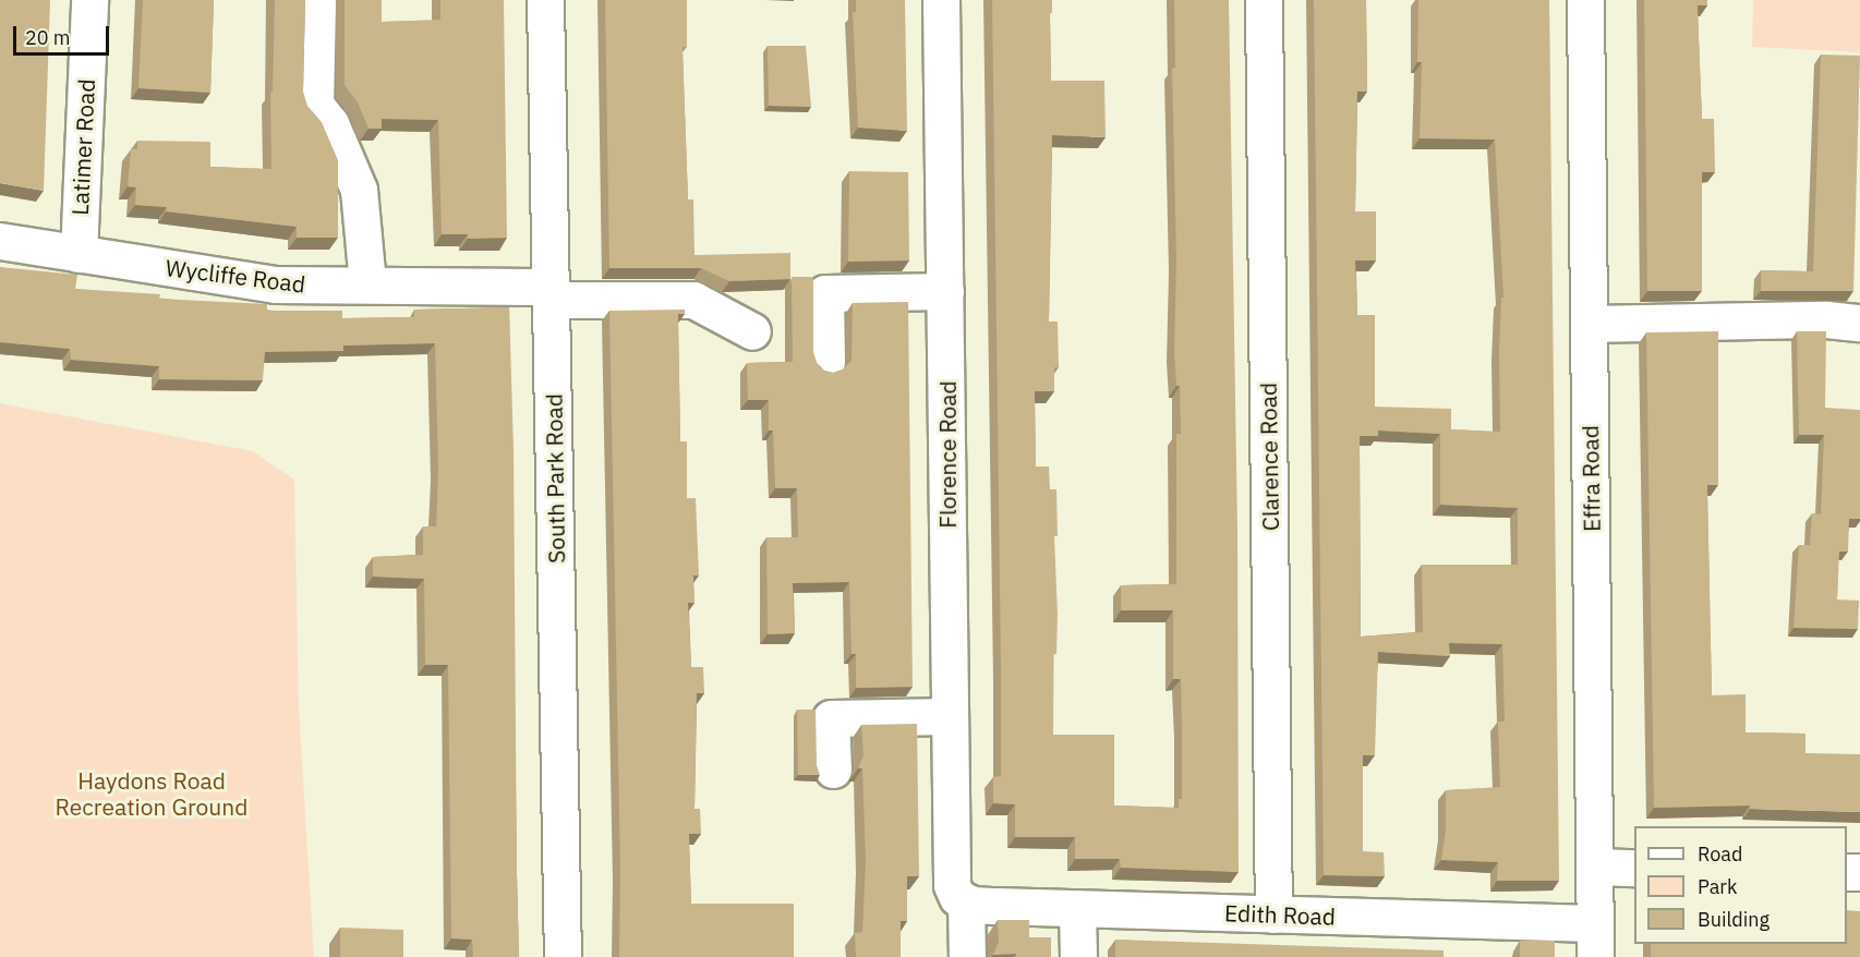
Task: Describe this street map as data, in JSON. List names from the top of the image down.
{
  "streets": {
    "street": [
      "Latimer Road",
      "Wycliffe Road",
      "Florence Road",
      "Clarence Road",
      "South Park Road",
      "Effra Road",
      "Edith Road"
    ]
  },
  "crossings": [
    ["Latimer Road", "Wycliffe Road"],
    ["Wycliffe Road", "South Park Road"],
    ["Florence Road", "Edith Road"],
    ["Clarence Road", "Edith Road"],
    ["Effra Road", "Edith Road"]
  ],
  "parks": ["Haydons Road Recreation Ground"],
  "legend": ["Road", "Park", "Building"],
  "scale_bar": "20 m"
}
